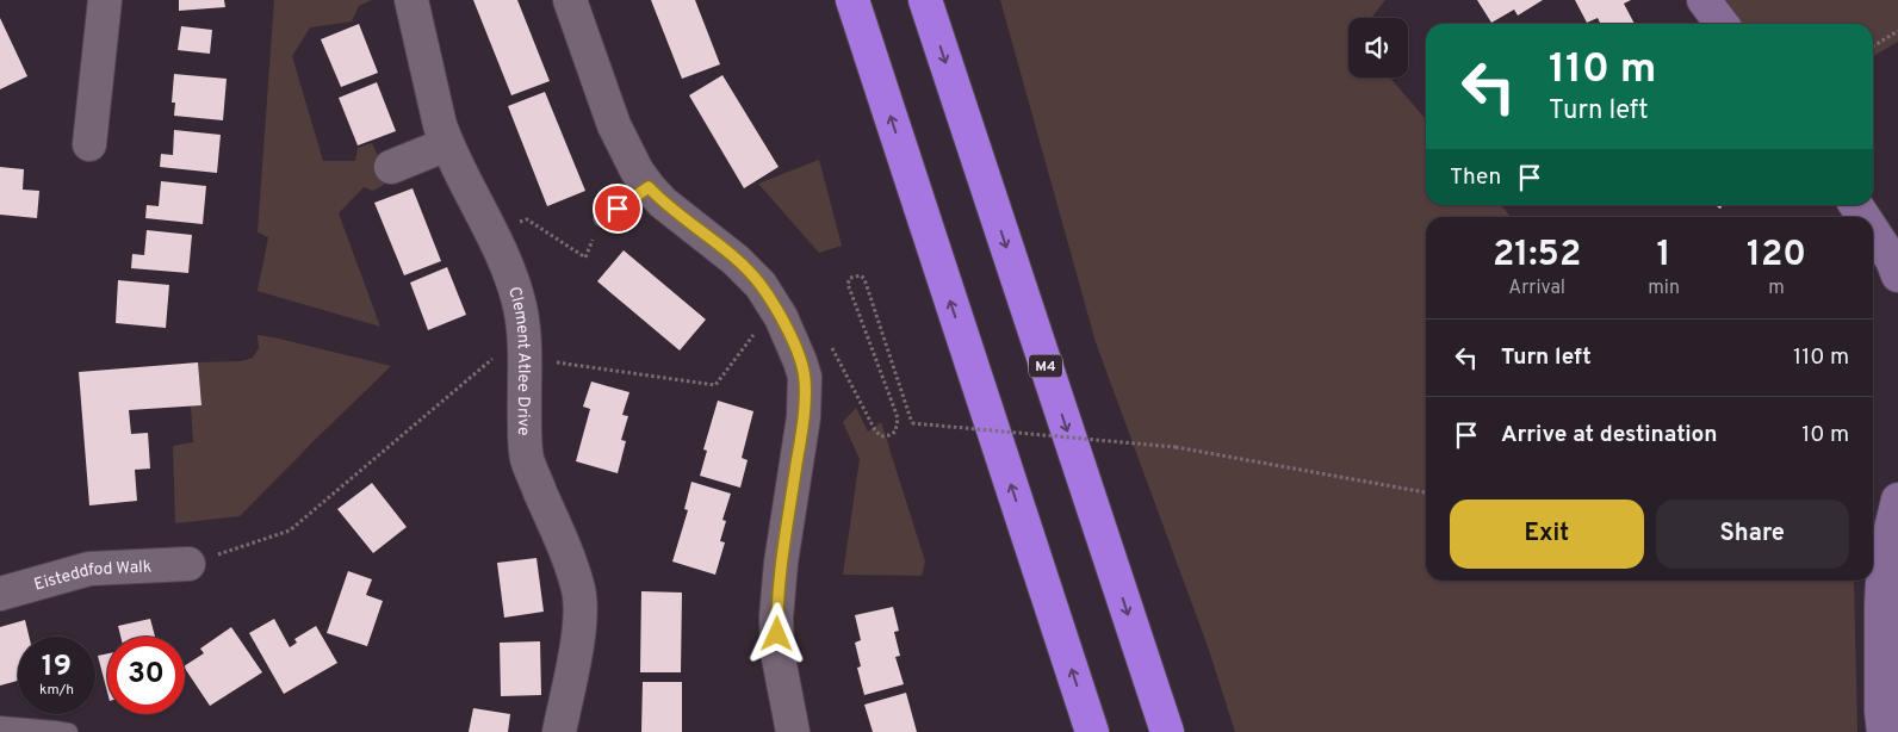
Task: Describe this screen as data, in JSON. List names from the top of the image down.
{
  "streets": {
    "highway": ["M4"],
    "street": ["Clement Atlee Drive", "Eisteddfod Walk"]
  },
  "page": {
    "turn": ["110 m", "Turn left"],
    "then": "Then",
    "eta": [
      "21:52",
      "Arrival",
      "1",
      "min",
      "120",
      "m"
    ],
    "list": [
      {
        "name": "Turn left",
        "value": "110 m"
      },
      {
        "name": "Arrive at destination",
        "value": "10 m"
      }
    ],
    "buttons": ["Exit", "Share"],
    "speed": "19 km/h",
    "limit": "30"
  }
}
